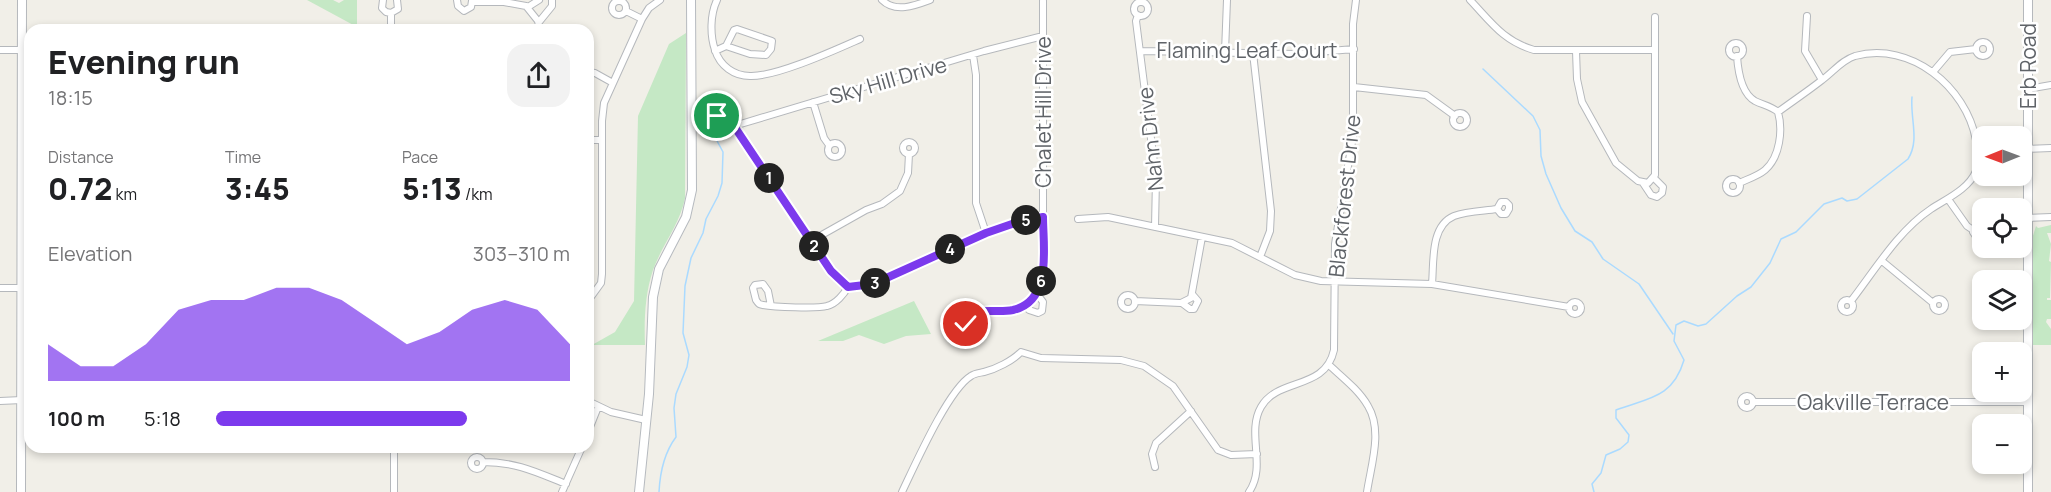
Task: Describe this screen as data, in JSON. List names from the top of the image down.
{
  "streets": {
    "street": [
      "Flaming Leaf Court",
      "Erb Road",
      "Sky Hill Drive",
      "Chalet Hill Drive",
      "Nahn Drive",
      "Blackforest Drive",
      "Oakville Terrace"
    ]
  },
  "crossings": [
    ["Flaming Leaf Court", "Nahn Drive"],
    ["Flaming Leaf Court", "Blackforest Drive"],
    ["Sky Hill Drive", "Chalet Hill Drive"]
  ],
  "north": "left",
  "page": {
    "heading": ["Evening run", "18:15"],
    "map_buttons": ["+", "−"],
    "stats": [
      ["Distance", "0.72 km"],
      ["Time", "3:45"],
      ["Pace", "5:13 /km"]
    ],
    "pins": [
      "1",
      "5",
      "2",
      "4",
      "6",
      "3"
    ],
    "chart": ["Elevation", "303–310 m"],
    "list": [
      {
        "name": "100 m",
        "note": "5:18"
      }
    ]
  }
}
